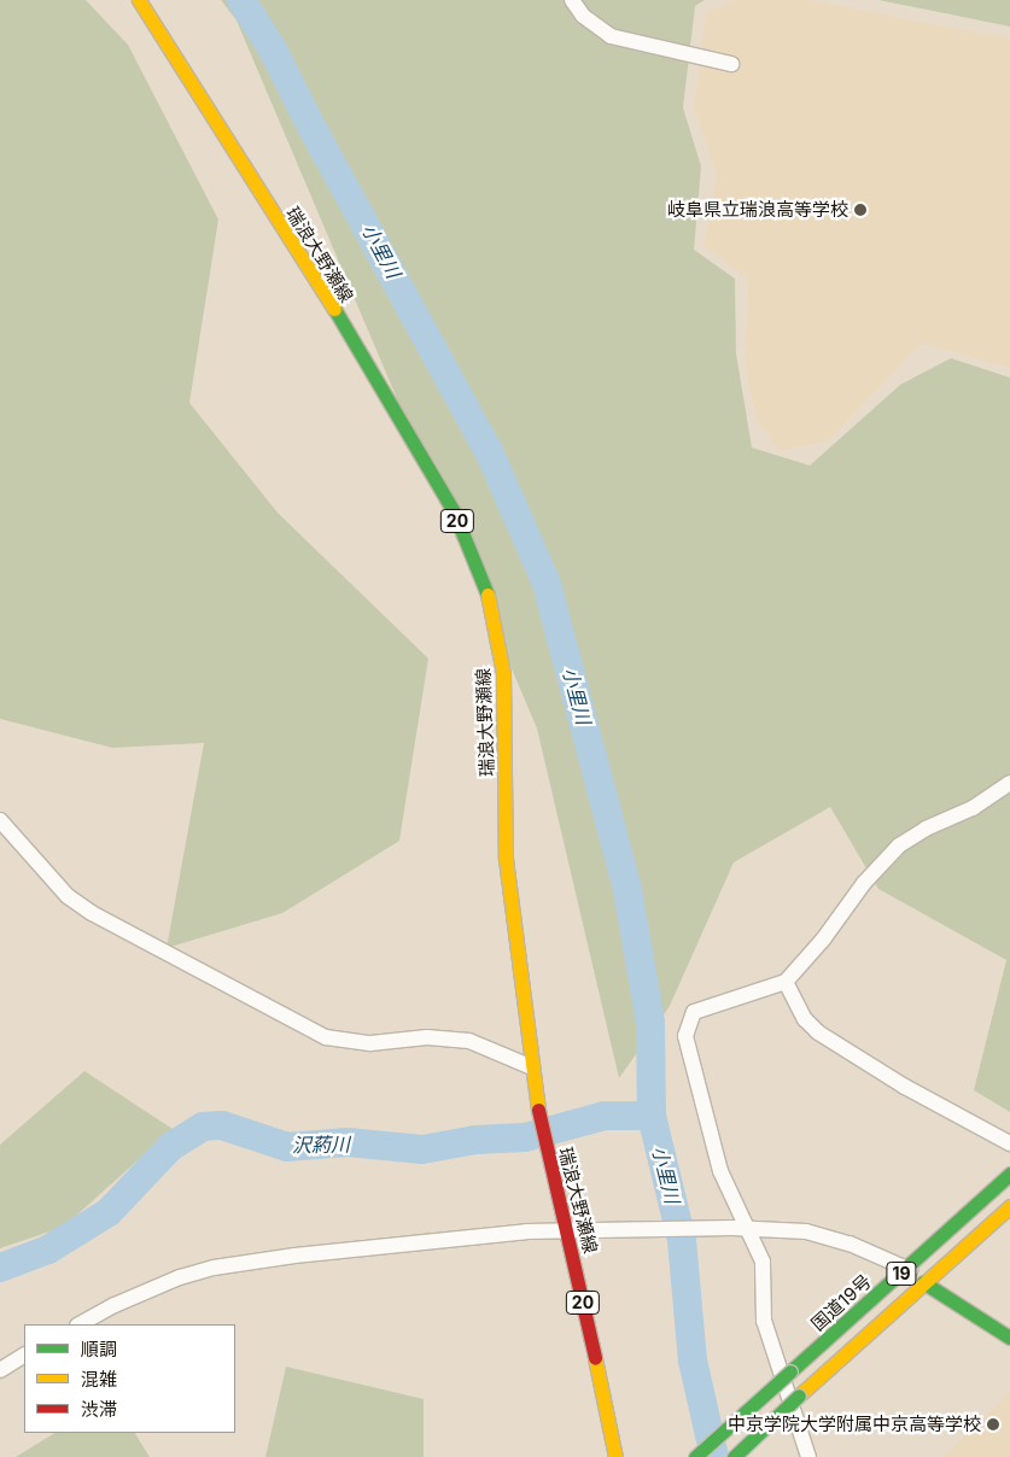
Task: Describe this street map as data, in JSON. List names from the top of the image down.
{
  "streets": {
    "main road": [
      "瑞浪大野瀬線",
      "20",
      "19",
      "国道19号"
    ]
  },
  "water": ["小里川", "沢葯川"],
  "places": ["岐阜県立瑞浪高等学校", "中京学院大学附属中京高等学校"],
  "legend": ["順調", "混雑", "渋滞"]
}
